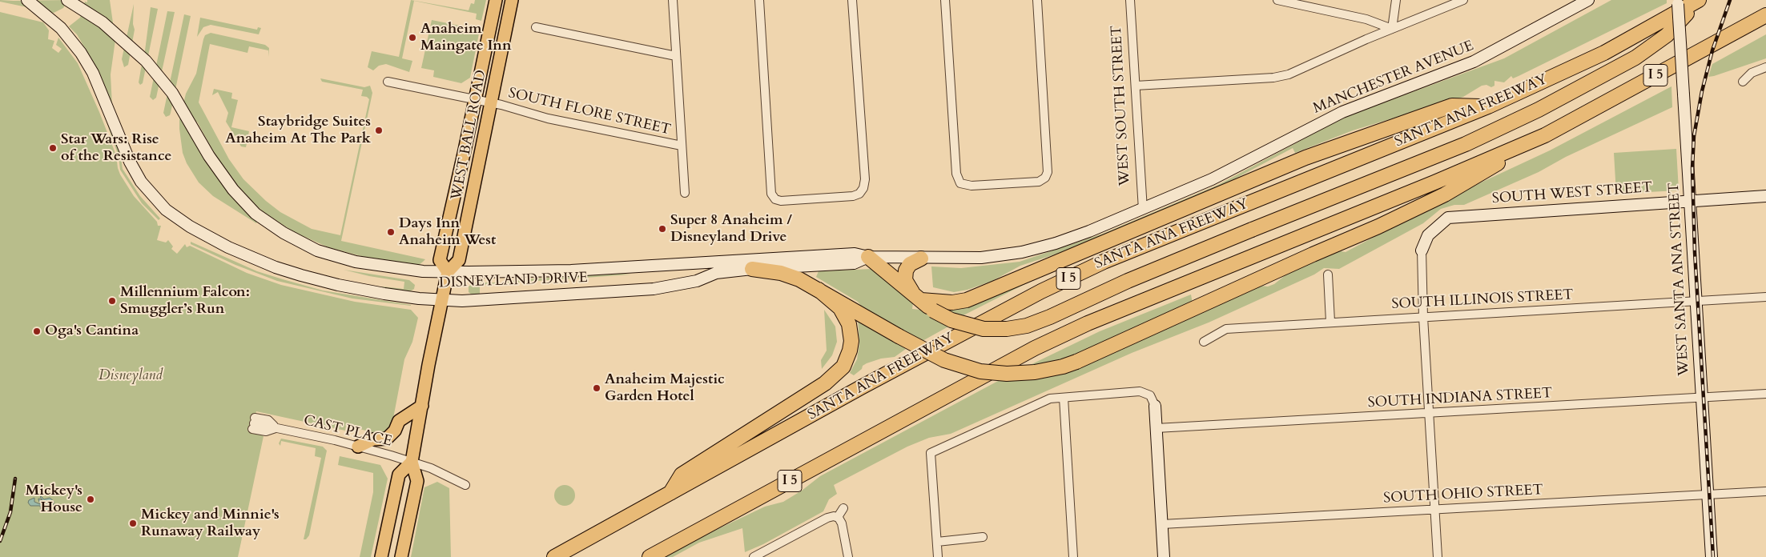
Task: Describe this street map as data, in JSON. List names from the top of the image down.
{
  "streets": {
    "highway": ["I 5", "SANTA ANA FREEWAY"],
    "main road": [
      "MANCHESTER AVENUE",
      "WEST BALL ROAD",
      "SOUTH WEST STREET",
      "WEST SANTA ANA STREET",
      "DISNEYLAND DRIVE"
    ],
    "street": [
      "WEST SOUTH STREET",
      "SOUTH FLORE STREET",
      "SOUTH ILLINOIS STREET",
      "SOUTH INDIANA STREET",
      "CAST PLACE",
      "SOUTH OHIO STREET"
    ]
  },
  "crossings": [
    ["MANCHESTER AVENUE", "WEST SOUTH STREET"],
    ["MANCHESTER AVENUE", "DISNEYLAND DRIVE"],
    ["WEST SOUTH STREET", "DISNEYLAND DRIVE"],
    ["SOUTH FLORE STREET", "WEST BALL ROAD"],
    ["WEST BALL ROAD", "DISNEYLAND DRIVE"],
    ["SOUTH WEST STREET", "WEST SANTA ANA STREET"],
    ["WEST SANTA ANA STREET", "SOUTH ILLINOIS STREET"],
    ["WEST SANTA ANA STREET", "SOUTH INDIANA STREET"],
    ["WEST SANTA ANA STREET", "SOUTH OHIO STREET"]
  ],
  "parks": ["Disneyland"],
  "places": [
    "Anaheim Maingate Inn",
    "Staybridge Suites Anaheim At The Park",
    "Star Wars: Rise of the Resistance",
    "Super 8 Anaheim / Disneyland Drive",
    "Days Inn Anaheim West",
    "Millennium Falcon: Smuggler’s Run",
    "Oga's Cantina",
    "Anaheim Majestic Garden Hotel",
    "Mickey's House",
    "Mickey and Minnie's Runaway Railway"
  ]
}
